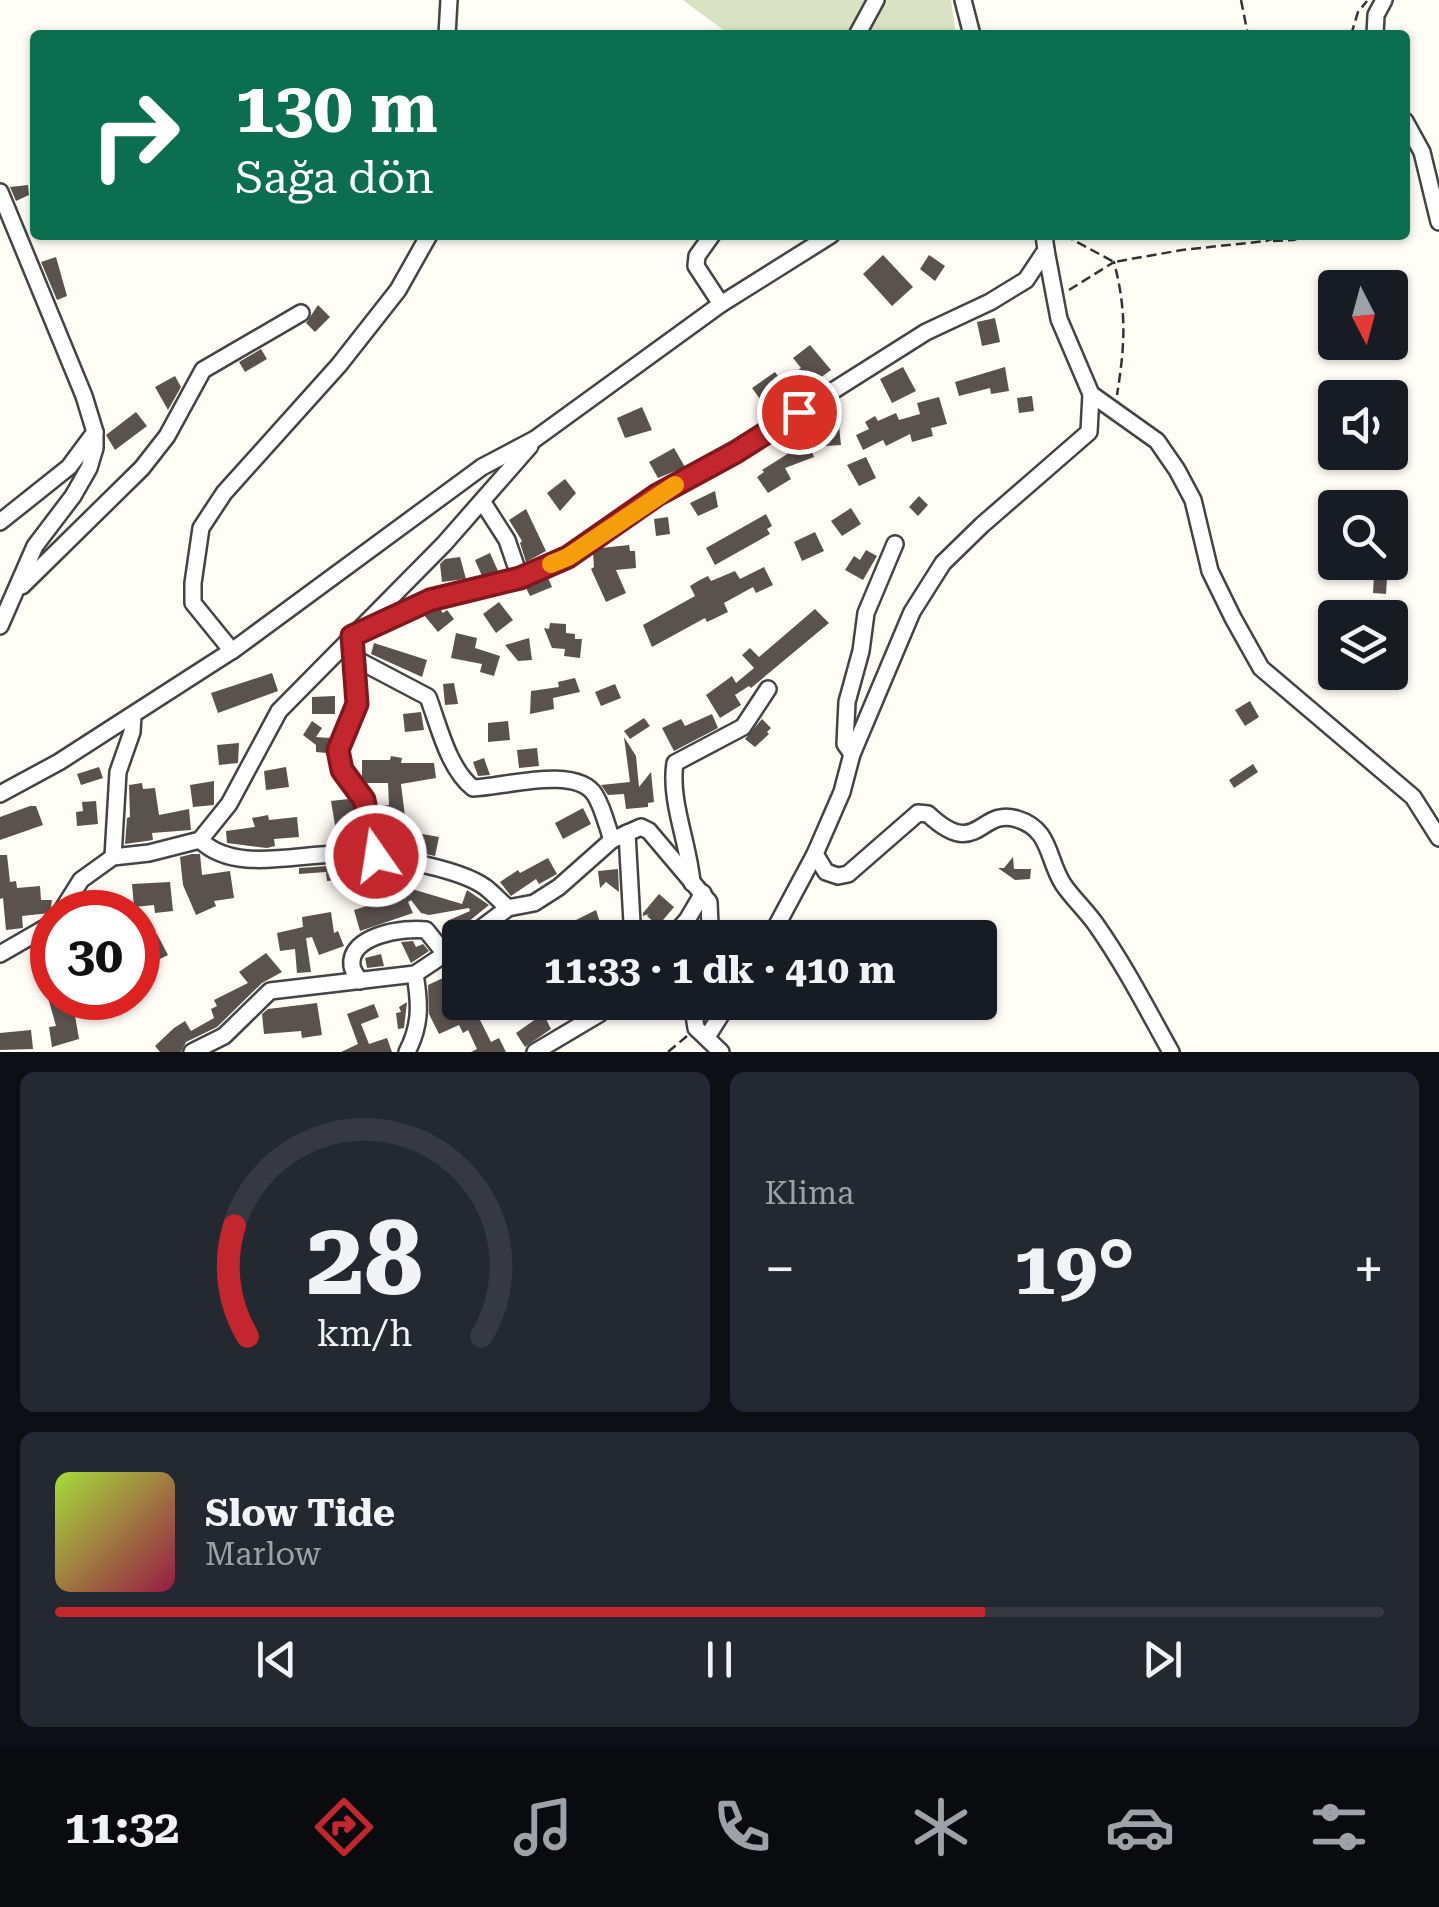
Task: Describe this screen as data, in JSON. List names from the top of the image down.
{
  "north": "bottom",
  "page": {
    "turn": ["130 m", "Sağa dön"],
    "limit": "30",
    "trip": "11:33 · 1 dk · 410 m",
    "tile": "Klima",
    "heat": ["−", "19°", "+"],
    "song": ["Slow Tide", "Marlow"],
    "tabs": "11:32",
    "gauge": ["28", "km/h"]
  }
}
